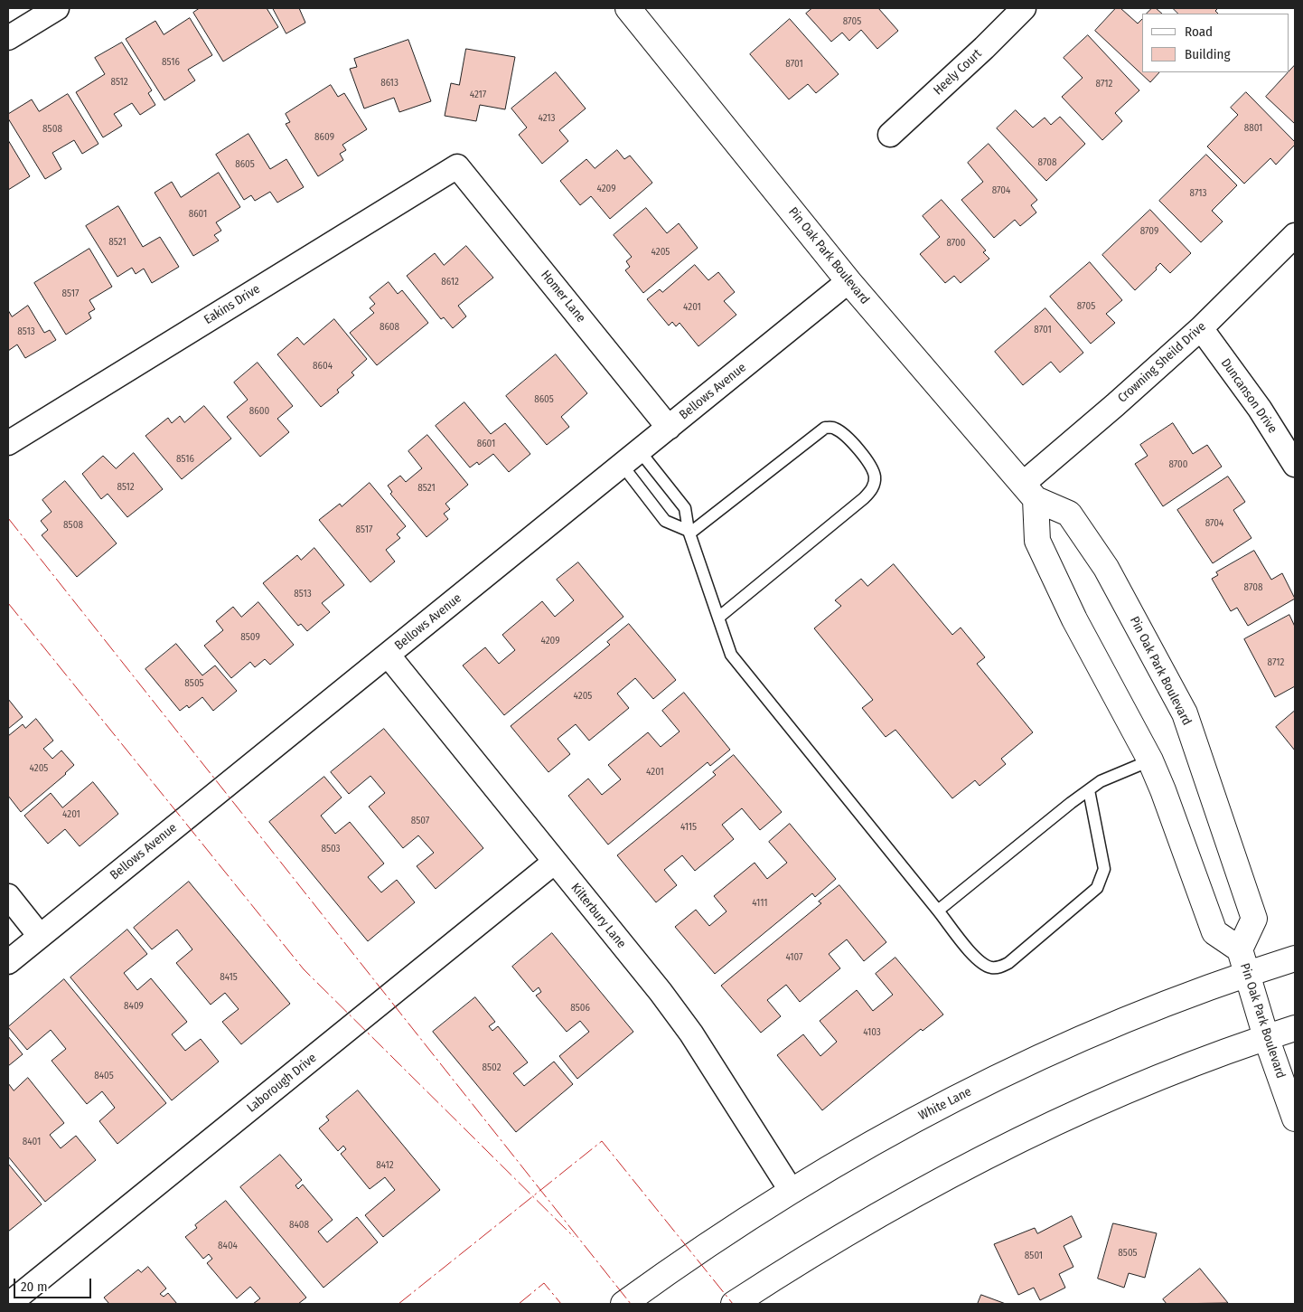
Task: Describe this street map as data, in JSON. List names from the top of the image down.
{
  "streets": {
    "street": [
      "Heely Court",
      "Pin Oak Park Boulevard",
      "Homer Lane",
      "Eakins Drive",
      "Crowning Sheild Drive",
      "Bellows Avenue",
      "Duncanson Drive",
      "Kilterbury Lane",
      "Laborough Drive",
      "White Lane"
    ]
  },
  "crossings": [
    ["Pin Oak Park Boulevard", "Crowning Sheild Drive"],
    ["Pin Oak Park Boulevard", "Bellows Avenue"],
    ["Pin Oak Park Boulevard", "White Lane"],
    ["Homer Lane", "Eakins Drive"],
    ["Homer Lane", "Bellows Avenue"],
    ["Crowning Sheild Drive", "Duncanson Drive"],
    ["Bellows Avenue", "Kilterbury Lane"],
    ["Kilterbury Lane", "Laborough Drive"],
    ["Kilterbury Lane", "White Lane"]
  ],
  "house_numbers": [
    "8705",
    "8516",
    "8701",
    "8512",
    "8613",
    "8712",
    "4217",
    "4213",
    "8801",
    "8508",
    "8609",
    "8708",
    "8605",
    "4209",
    "8704",
    "8713",
    "8601",
    "8709",
    "8521",
    "8700",
    "4205",
    "8612",
    "8517",
    "8705",
    "4201",
    "8608",
    "8701",
    "8513",
    "8604",
    "8605",
    "8600",
    "8601",
    "8516",
    "8700",
    "8512",
    "8521",
    "8704",
    "8508",
    "8517",
    "8708",
    "8513",
    "8509",
    "4209",
    "8712",
    "8505",
    "4205",
    "4205",
    "4201",
    "4201",
    "8507",
    "4115",
    "8503",
    "4111",
    "4107",
    "8415",
    "8409",
    "8506",
    "4103",
    "8502",
    "8405",
    "8401",
    "8412",
    "8408",
    "8404",
    "8505",
    "8501"
  ],
  "legend": ["Road", "Building"],
  "scale_bar": "20 m"
}
